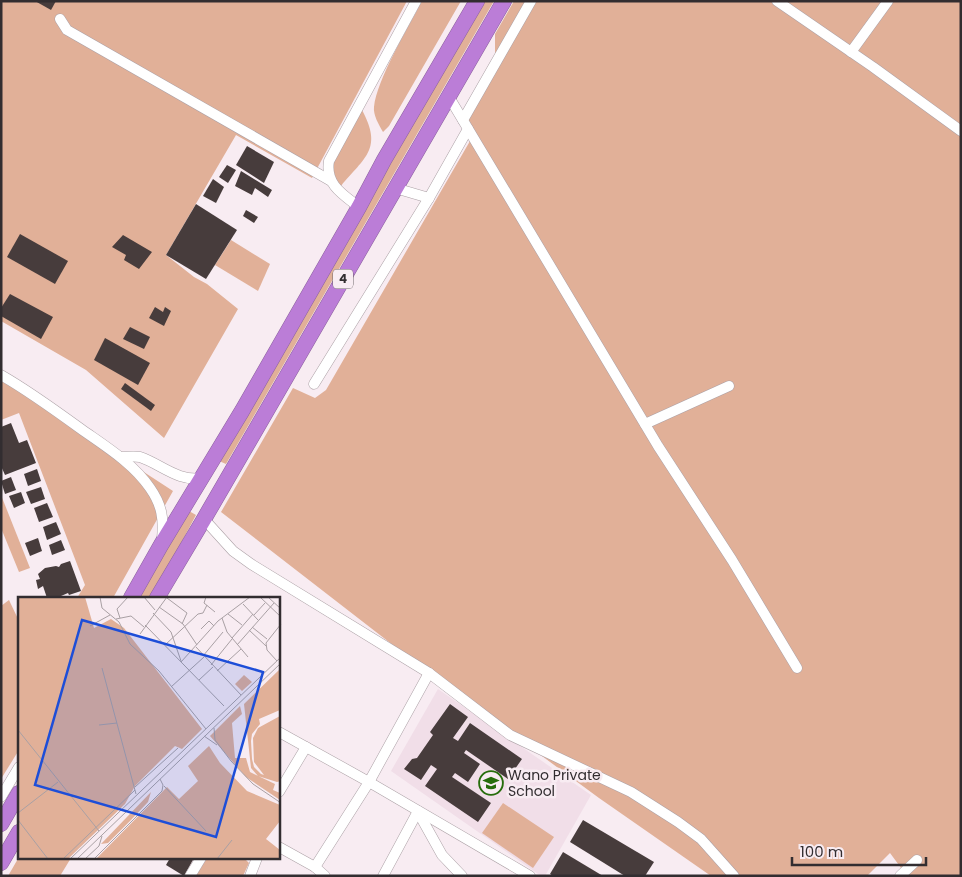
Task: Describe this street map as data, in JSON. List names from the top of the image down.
{
  "streets": {
    "highway": ["4"]
  },
  "places": {
    "school or university": ["Wano Private School"]
  },
  "scale_bar": "100 m"
}
